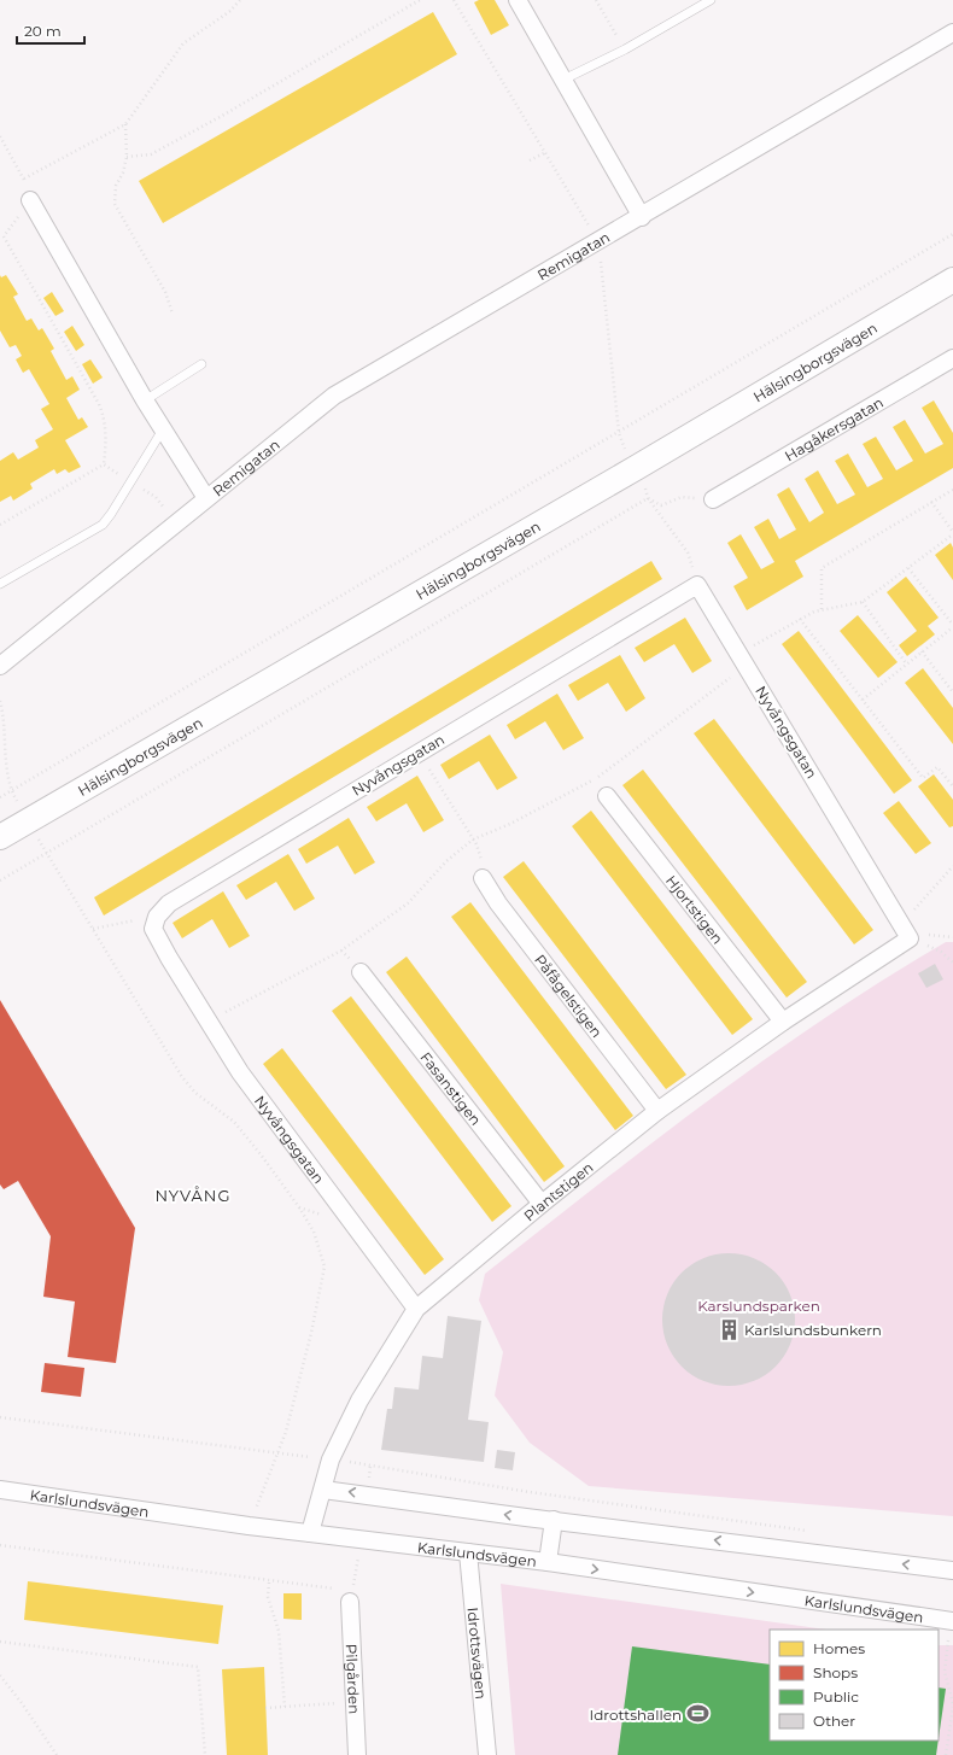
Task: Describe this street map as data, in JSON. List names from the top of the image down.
{
  "streets": {
    "main road": ["Hälsingborgsvägen"],
    "street": [
      "Remigatan",
      "Hagåkersgatan",
      "Nyvångsgatan",
      "Hjortstigen",
      "Påfågelstigen",
      "Fasanstigen",
      "Plantstigen",
      "Karlslundsvägen",
      "Idrottsvägen",
      "Pilgården"
    ]
  },
  "crossings": [
    ["Nyvångsgatan", "Plantstigen"],
    ["Hjortstigen", "Plantstigen"],
    ["Påfågelstigen", "Plantstigen"],
    ["Fasanstigen", "Plantstigen"],
    ["Plantstigen", "Karlslundsvägen"],
    ["Karlslundsvägen", "Idrottsvägen"]
  ],
  "districts": ["NYVÅNG"],
  "parks": ["Karslundsparken"],
  "places": {
    "building": ["Karlslundsbunkern"],
    "sports": ["Idrottshallen"]
  },
  "legend": [
    "Homes",
    "Shops",
    "Public",
    "Other"
  ],
  "scale_bar": "20 m"
}
